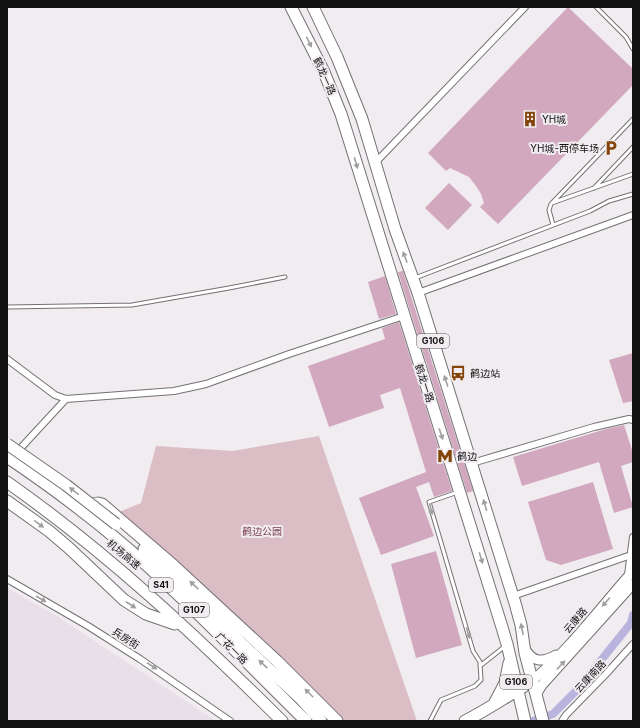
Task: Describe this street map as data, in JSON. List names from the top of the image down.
{
  "streets": {
    "highway": [
      "鹤龙一路",
      "G106",
      "机场高速",
      "S41",
      "G107",
      "广花一路"
    ],
    "street": ["云康路", "兵房街", "云康南路"]
  },
  "crossings": [
    ["鹤龙一路", "G106"],
    ["鹤龙一路", "云康路"],
    ["机场高速", "广花一路"]
  ],
  "one_way": ["兵房街"],
  "parks": ["鹤边公园"],
  "places": {
    "building": ["YH城"],
    "parking": ["YH城-西停车场"],
    "bus stop": ["鹤边站"],
    "metro station": ["鹤边"]
  }
}
